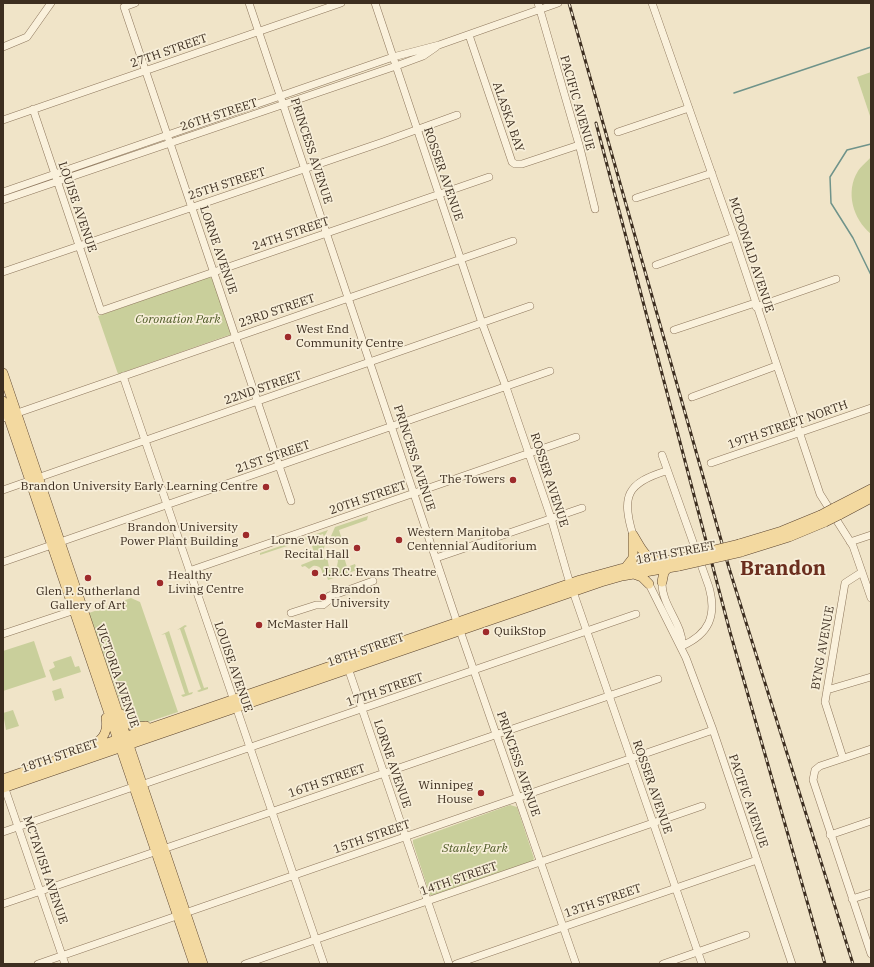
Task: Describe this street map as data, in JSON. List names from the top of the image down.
{
  "streets": {
    "main road": ["18TH STREET", "VICTORIA AVENUE"],
    "street": [
      "27TH STREET",
      "PACIFIC AVENUE",
      "26TH STREET",
      "ALASKA BAY",
      "PRINCESS AVENUE",
      "ROSSER AVENUE",
      "25TH STREET",
      "LOUISE AVENUE",
      "24TH STREET",
      "LORNE AVENUE",
      "MCDONALD AVENUE",
      "23RD STREET",
      "22ND STREET",
      "19TH STREET NORTH",
      "21ST STREET",
      "20TH STREET",
      "BYNG AVENUE",
      "17TH STREET",
      "16TH STREET",
      "15TH STREET",
      "MCTAVISH AVENUE",
      "14TH STREET",
      "13TH STREET"
    ]
  },
  "crossings": [
    ["27TH STREET", "PRINCESS AVENUE"],
    ["27TH STREET", "LOUISE AVENUE"],
    ["27TH STREET", "LORNE AVENUE"],
    ["PACIFIC AVENUE", "26TH STREET"],
    ["PACIFIC AVENUE", "ALASKA BAY"],
    ["PACIFIC AVENUE", "15TH STREET"],
    ["PACIFIC AVENUE", "13TH STREET"],
    ["26TH STREET", "ALASKA BAY"],
    ["26TH STREET", "PRINCESS AVENUE"],
    ["26TH STREET", "ROSSER AVENUE"],
    ["26TH STREET", "LOUISE AVENUE"],
    ["26TH STREET", "LORNE AVENUE"],
    ["PRINCESS AVENUE", "25TH STREET"],
    ["PRINCESS AVENUE", "24TH STREET"],
    ["PRINCESS AVENUE", "23RD STREET"],
    ["PRINCESS AVENUE", "22ND STREET"],
    ["PRINCESS AVENUE", "21ST STREET"],
    ["PRINCESS AVENUE", "20TH STREET"],
    ["PRINCESS AVENUE", "18TH STREET"],
    ["PRINCESS AVENUE", "17TH STREET"],
    ["PRINCESS AVENUE", "16TH STREET"],
    ["PRINCESS AVENUE", "15TH STREET"],
    ["PRINCESS AVENUE", "14TH STREET"],
    ["PRINCESS AVENUE", "13TH STREET"],
    ["ROSSER AVENUE", "25TH STREET"],
    ["ROSSER AVENUE", "24TH STREET"],
    ["ROSSER AVENUE", "23RD STREET"],
    ["ROSSER AVENUE", "22ND STREET"],
    ["ROSSER AVENUE", "21ST STREET"],
    ["ROSSER AVENUE", "20TH STREET"],
    ["ROSSER AVENUE", "18TH STREET"],
    ["ROSSER AVENUE", "17TH STREET"],
    ["ROSSER AVENUE", "16TH STREET"],
    ["ROSSER AVENUE", "15TH STREET"],
    ["ROSSER AVENUE", "14TH STREET"],
    ["ROSSER AVENUE", "13TH STREET"],
    ["25TH STREET", "LOUISE AVENUE"],
    ["25TH STREET", "LORNE AVENUE"],
    ["LOUISE AVENUE", "24TH STREET"],
    ["LOUISE AVENUE", "23RD STREET"],
    ["LOUISE AVENUE", "22ND STREET"],
    ["LOUISE AVENUE", "21ST STREET"],
    ["LOUISE AVENUE", "20TH STREET"],
    ["LOUISE AVENUE", "18TH STREET"],
    ["LOUISE AVENUE", "17TH STREET"],
    ["LOUISE AVENUE", "16TH STREET"],
    ["LOUISE AVENUE", "15TH STREET"],
    ["LOUISE AVENUE", "14TH STREET"],
    ["24TH STREET", "LORNE AVENUE"],
    ["LORNE AVENUE", "23RD STREET"],
    ["LORNE AVENUE", "22ND STREET"],
    ["LORNE AVENUE", "21ST STREET"],
    ["LORNE AVENUE", "18TH STREET"],
    ["LORNE AVENUE", "17TH STREET"],
    ["LORNE AVENUE", "16TH STREET"],
    ["LORNE AVENUE", "15TH STREET"],
    ["LORNE AVENUE", "14TH STREET"],
    ["MCDONALD AVENUE", "19TH STREET NORTH"],
    ["MCDONALD AVENUE", "18TH STREET"],
    ["MCDONALD AVENUE", "BYNG AVENUE"],
    ["23RD STREET", "VICTORIA AVENUE"],
    ["22ND STREET", "VICTORIA AVENUE"],
    ["21ST STREET", "VICTORIA AVENUE"],
    ["18TH STREET", "VICTORIA AVENUE"],
    ["18TH STREET", "MCTAVISH AVENUE"],
    ["VICTORIA AVENUE", "17TH STREET"],
    ["VICTORIA AVENUE", "16TH STREET"],
    ["VICTORIA AVENUE", "15TH STREET"],
    ["17TH STREET", "MCTAVISH AVENUE"],
    ["16TH STREET", "MCTAVISH AVENUE"],
    ["15TH STREET", "MCTAVISH AVENUE"]
  ],
  "districts": ["Brandon"],
  "parks": ["Coronation Park", "Stanley Park"],
  "places": [
    "West End Community Centre",
    "The Towers",
    "Brandon University Early Learning Centre",
    "Brandon University Power Plant Building",
    "Western Manitoba Centennial Auditorium",
    "Lorne Watson Recital Hall",
    "J.R.C. Evans Theatre",
    "Glen P. Sutherland Gallery of Art",
    "Healthy Living Centre",
    "Brandon University",
    "McMaster Hall",
    "QuikStop",
    "Winnipeg House"
  ]
}
